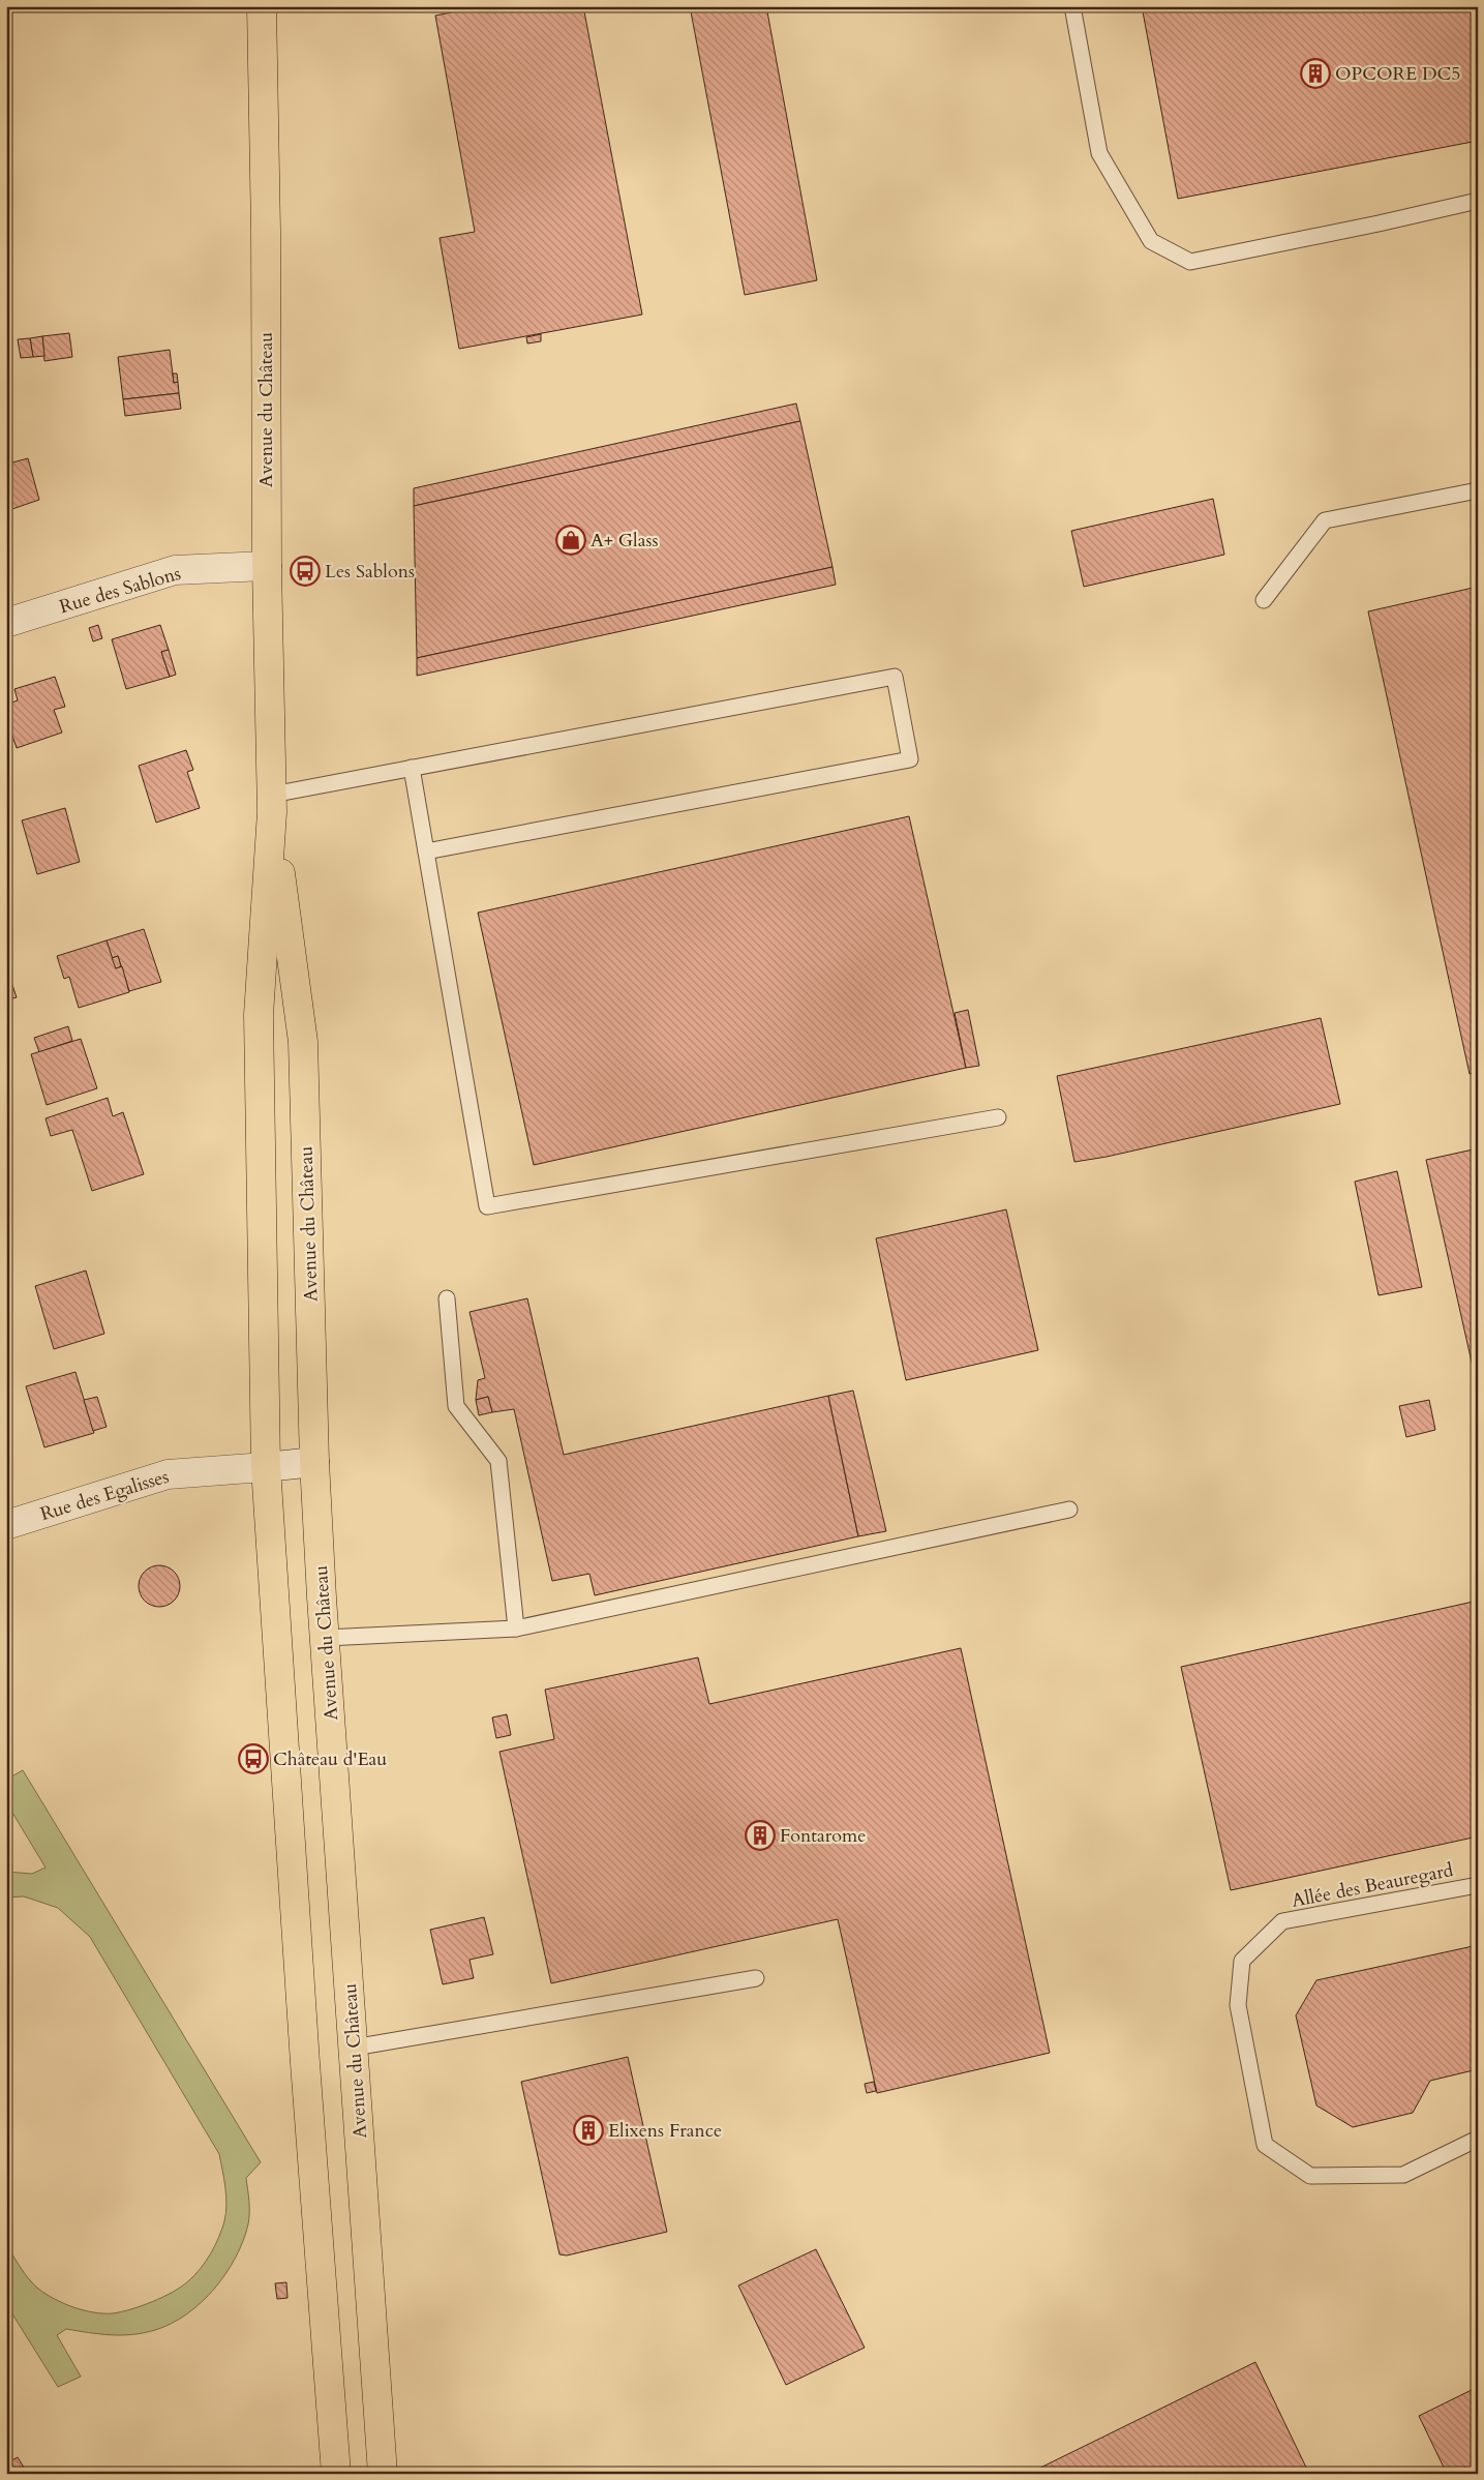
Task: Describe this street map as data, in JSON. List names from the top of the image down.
{
  "streets": {
    "main road": ["Avenue du Château"],
    "street": ["Rue des Sablons", "Rue des Egalisses"],
    "lane": ["Allée des Beauregard"]
  },
  "crossings": [
    ["Avenue du Château", "Rue des Sablons"],
    ["Avenue du Château", "Rue des Egalisses"]
  ],
  "places": {
    "building": ["OPCORE DC5", "Fontarome", "Elixens France"],
    "shop": ["A+ Glass"],
    "bus stop": ["Les Sablons", "Château d'Eau"]
  }
}
